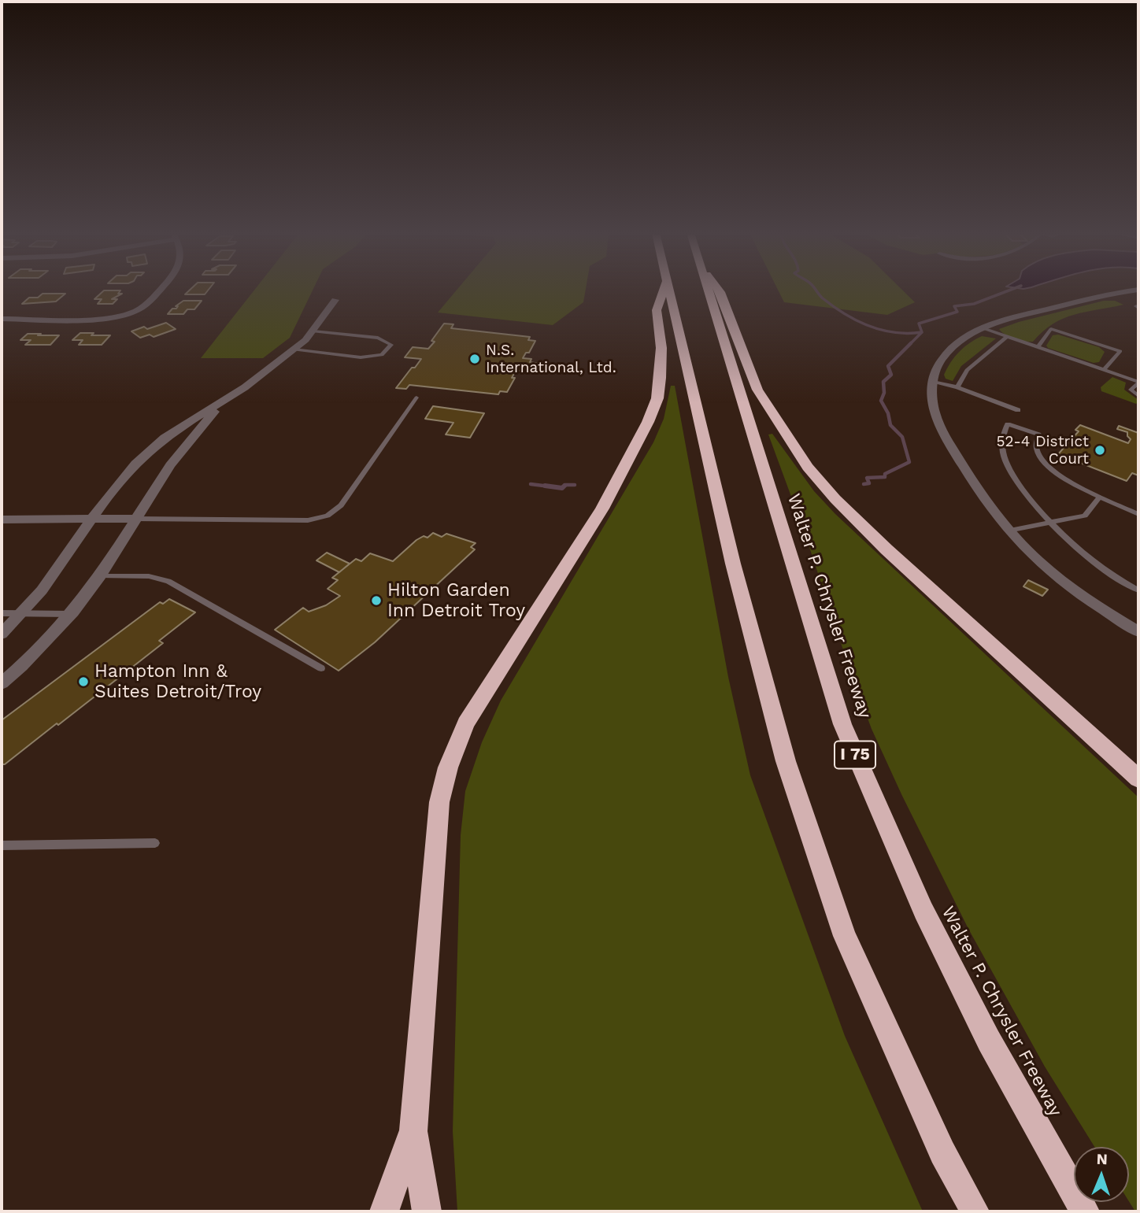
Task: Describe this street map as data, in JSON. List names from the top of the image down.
{
  "streets": {
    "highway": ["Walter P. Chrysler Freeway", "I 75"]
  },
  "places": [
    "N.S. International, Ltd.",
    "52-4 District Court",
    "Hilton Garden Inn Detroit Troy",
    "Hampton Inn & Suites Detroit/Troy"
  ],
  "north": "top"
}
